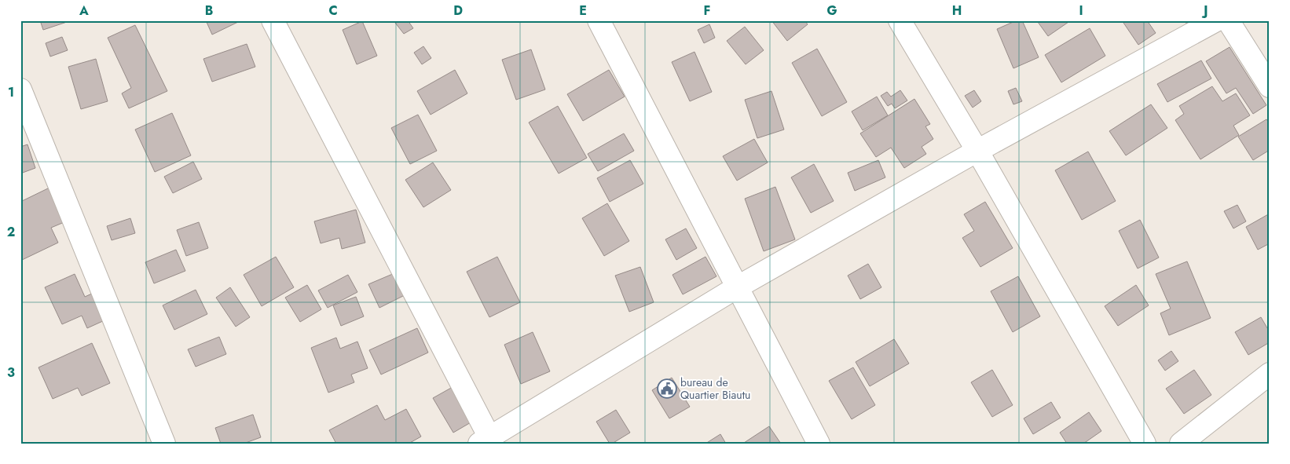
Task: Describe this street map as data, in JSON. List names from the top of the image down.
{
  "places": {
    "public building": ["bureau de Quartier Biautu"]
  },
  "grid": {
    "columns": [
      "A",
      "B",
      "C",
      "D",
      "E",
      "F",
      "G",
      "H",
      "I",
      "J"
    ],
    "rows": ["1", "2", "3"]
  }
}
